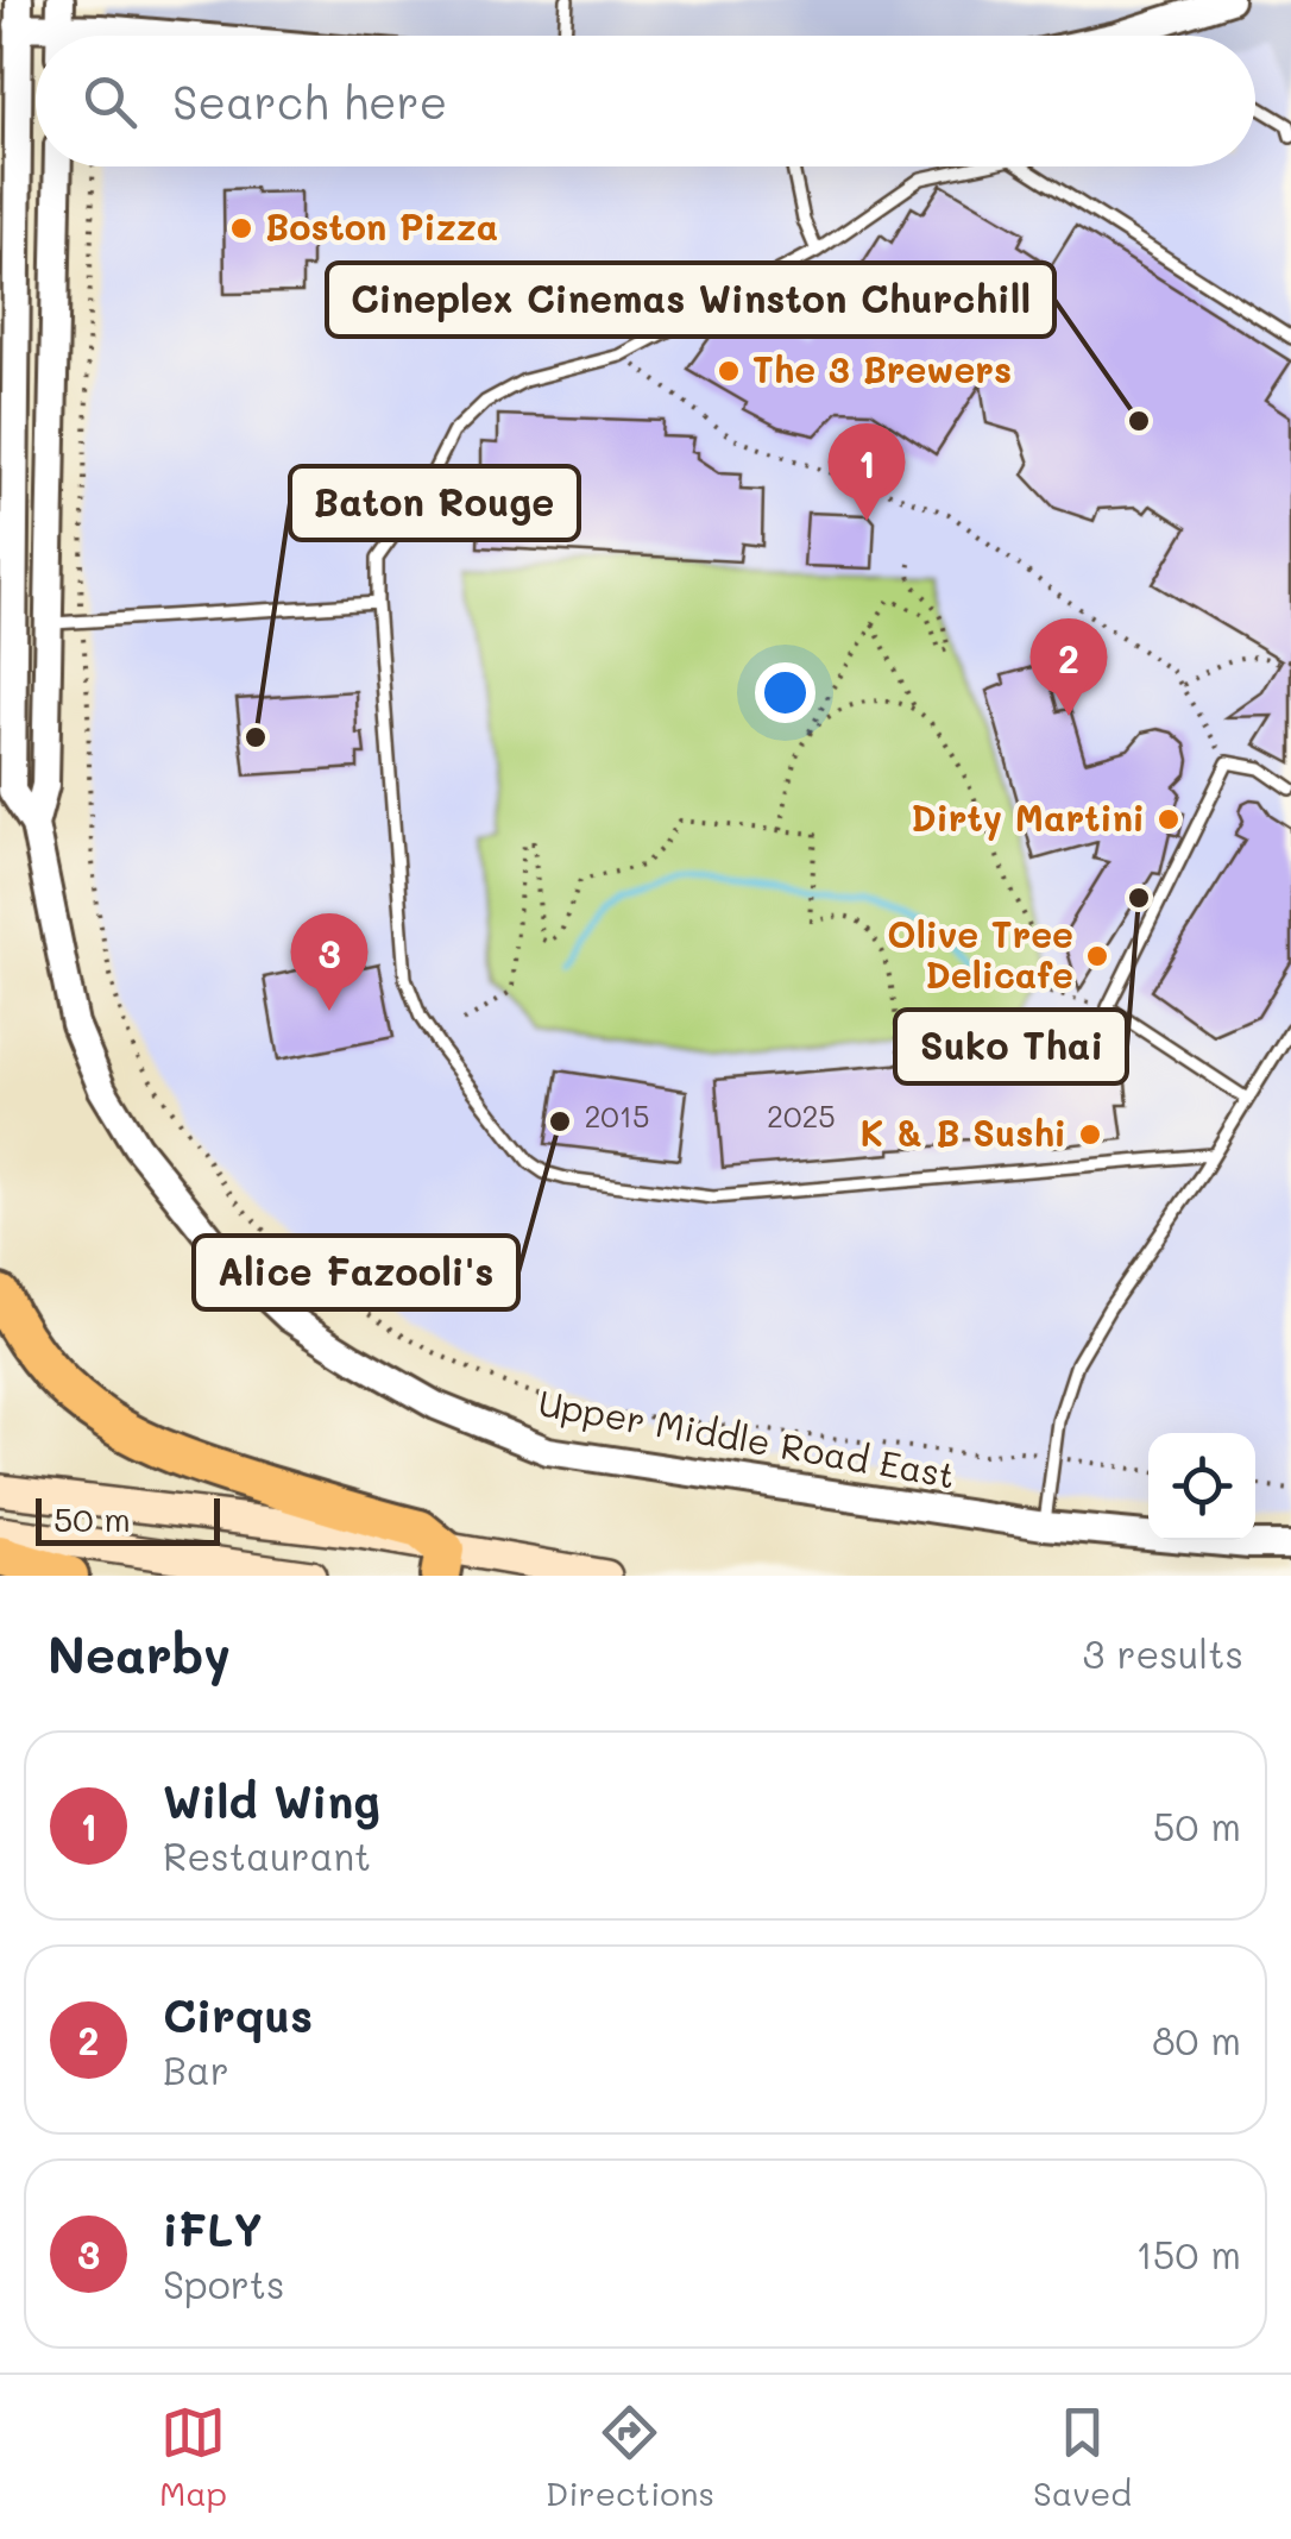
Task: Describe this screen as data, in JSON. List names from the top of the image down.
{
  "streets": {
    "street": ["Upper Middle Road East"]
  },
  "places": [
    "Boston Pizza",
    "The 3 Brewers",
    "Cineplex Cinemas Winston Churchill",
    "Baton Rouge",
    "Dirty Martini",
    "Suko Thai",
    "Olive Tree Delicafe",
    "Alice Fazooli's",
    "K & B Sushi"
  ],
  "house_numbers": ["2015", "2025"],
  "scale_bar": "50 m",
  "page": {
    "search": "Search here",
    "pins": ["1", "2", "3"],
    "scale": "50 m",
    "heading": ["Nearby", "3 results"],
    "list": [
      {
        "mark": "1",
        "name": "Wild Wing",
        "note": "Restaurant",
        "value": "50 m"
      },
      {
        "mark": "2",
        "name": "Cirqus",
        "note": "Bar",
        "value": "80 m"
      },
      {
        "mark": "3",
        "name": "iFLY",
        "note": "Sports",
        "value": "150 m"
      }
    ],
    "nav": ["Map", "Directions", "Saved"]
  }
}
